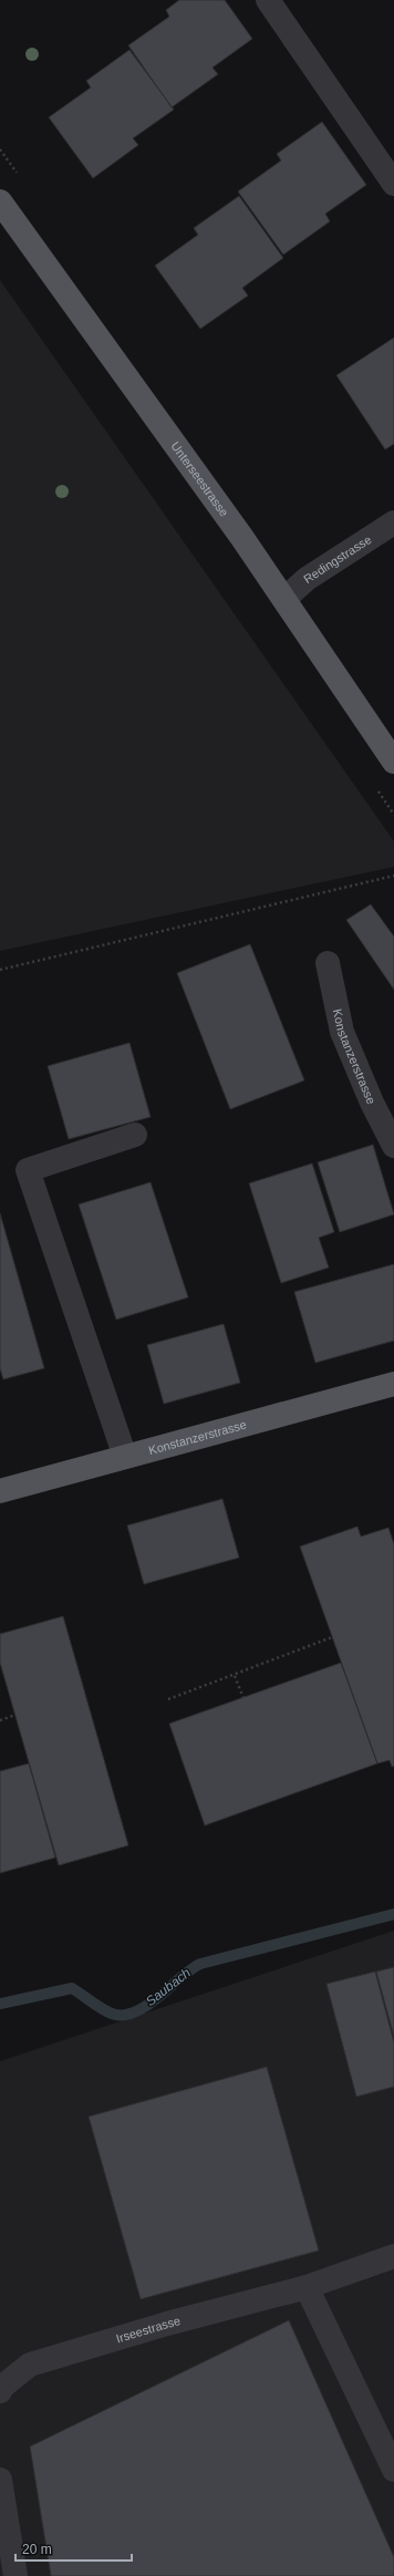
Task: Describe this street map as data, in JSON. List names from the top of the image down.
{
  "streets": {
    "main road": ["Unterseestrasse", "Konstanzerstrasse"],
    "street": ["Redingstrasse", "Irseestrasse"]
  },
  "crossings": [
    ["Unterseestrasse", "Redingstrasse"]
  ],
  "water": ["Saubach"],
  "scale_bar": "20 m"
}
